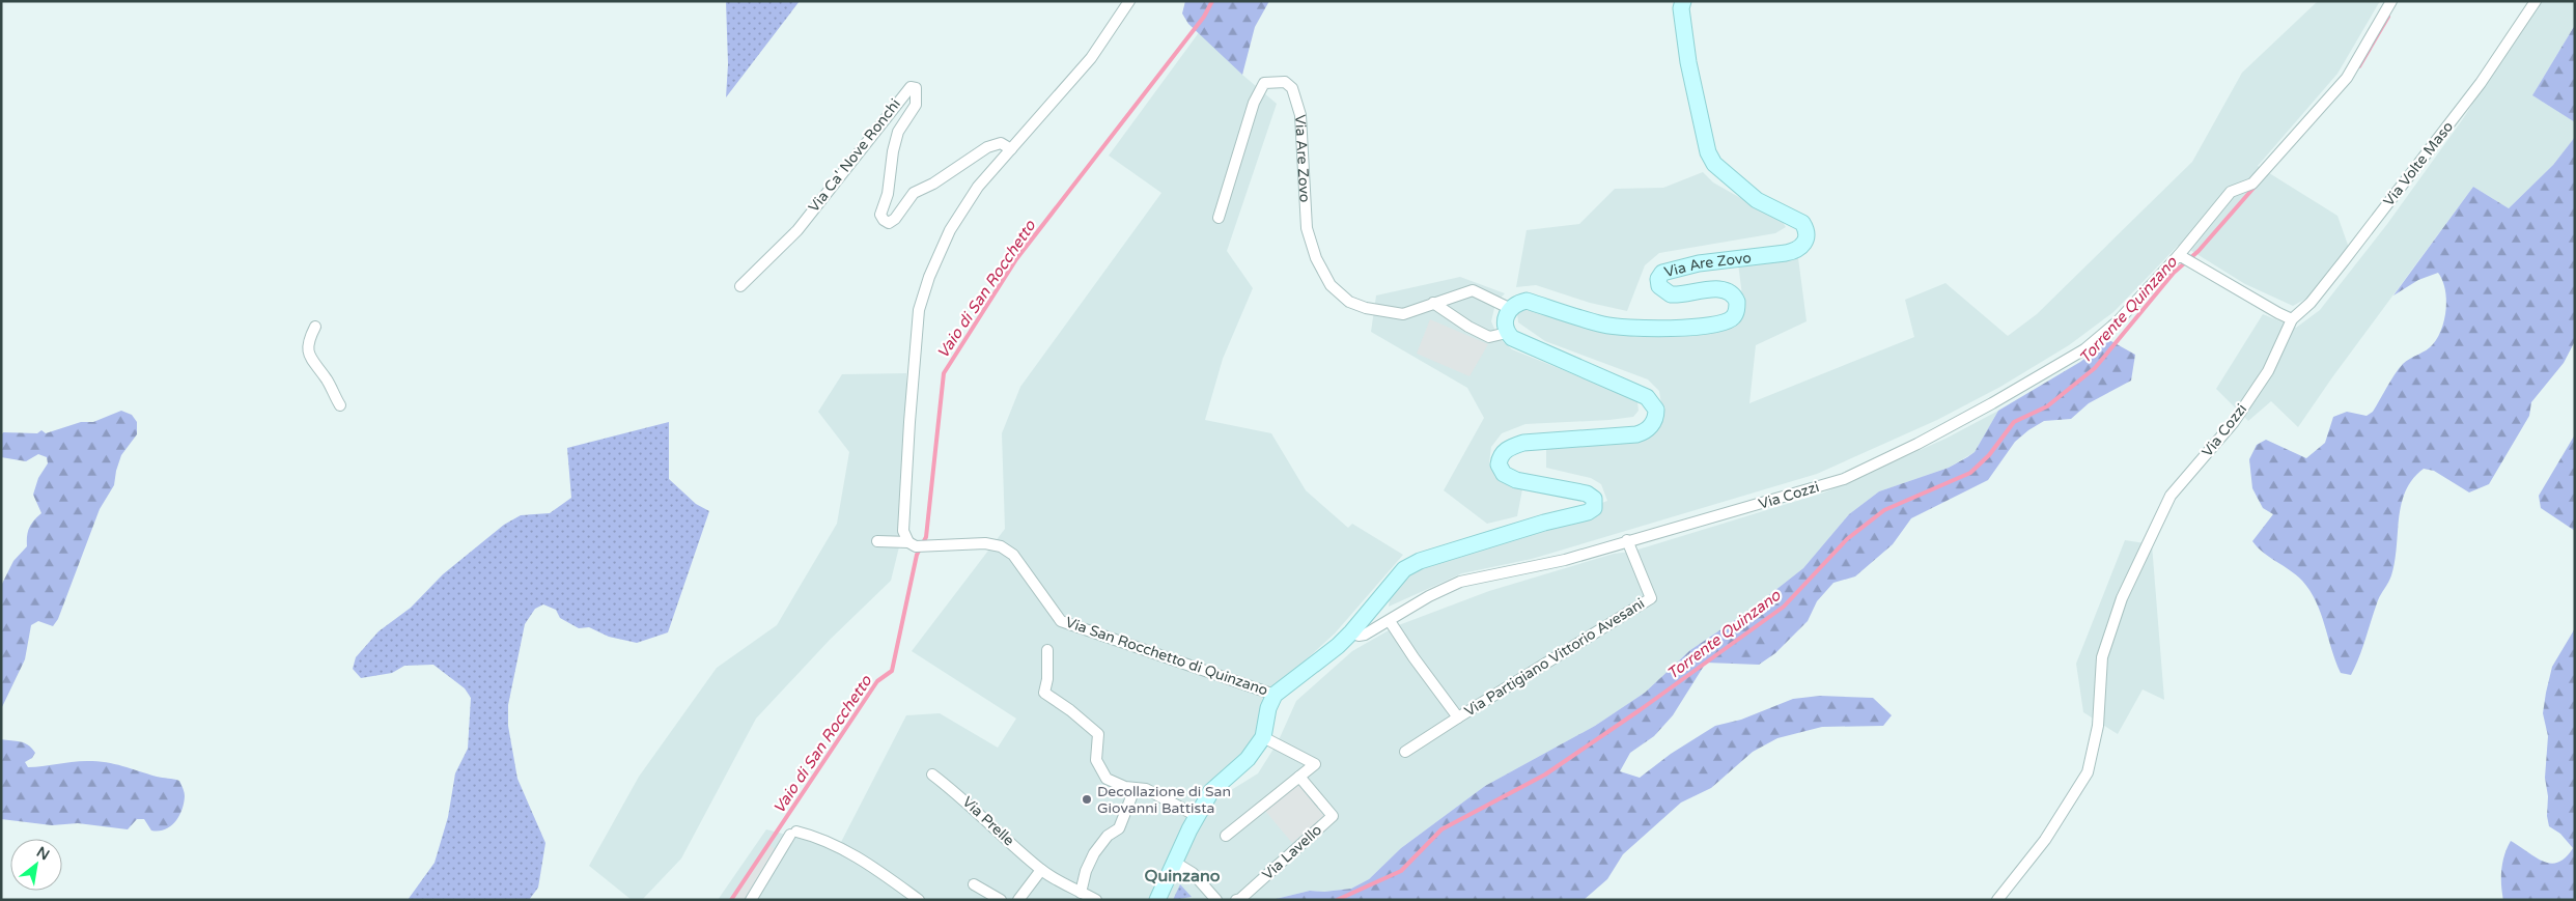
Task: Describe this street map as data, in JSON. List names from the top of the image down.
{
  "streets": {
    "street": [
      "Via Ca' Nove Ronchi",
      "Via Are Zovo",
      "Via Volte Maso",
      "Via Cozzi",
      "Via San Rocchetto di Quinzano",
      "Via Partigiano Vittorio Avesani",
      "Via Prelle",
      "Via Lavello"
    ]
  },
  "crossings": [
    ["Via Volte Maso", "Via Cozzi"],
    ["Via Cozzi", "Via Partigiano Vittorio Avesani"]
  ],
  "districts": ["Quinzano"],
  "water": ["Vaio di San Rocchetto", "Torrente Quinzano"],
  "places": ["Decollazione di San Giovanni Battista"],
  "north": "top right"
}
